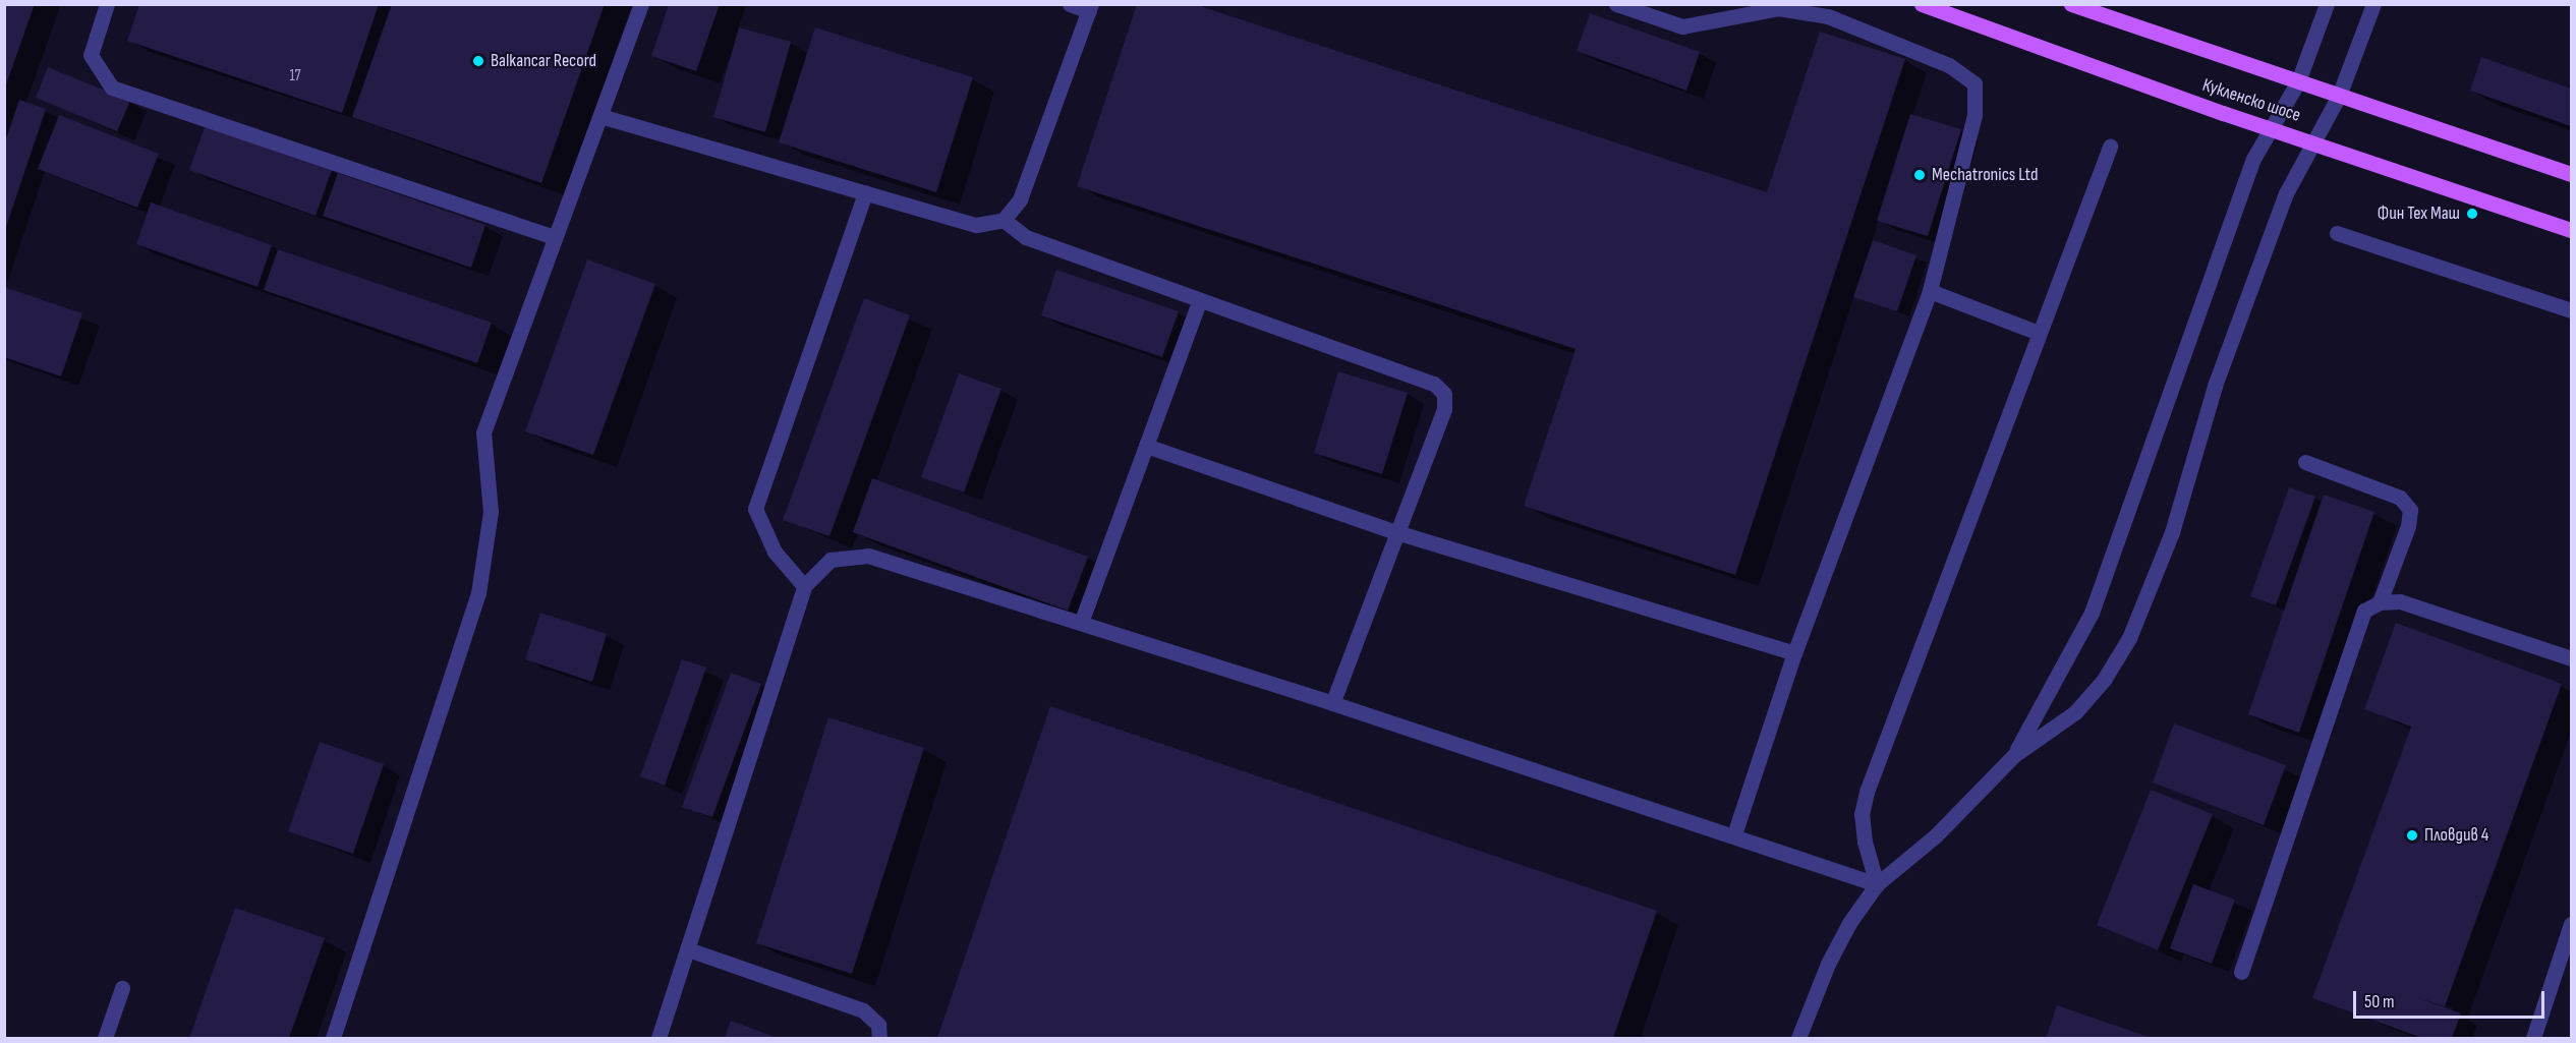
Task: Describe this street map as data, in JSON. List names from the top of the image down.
{
  "streets": {
    "main road": ["Кукленско шосе"]
  },
  "places": [
    "Balkancar Record",
    "Mechatronics Ltd",
    "Фин Тех Маш",
    "Пловдив 4"
  ],
  "house_numbers": ["17"],
  "scale_bar": "50 m"
}
